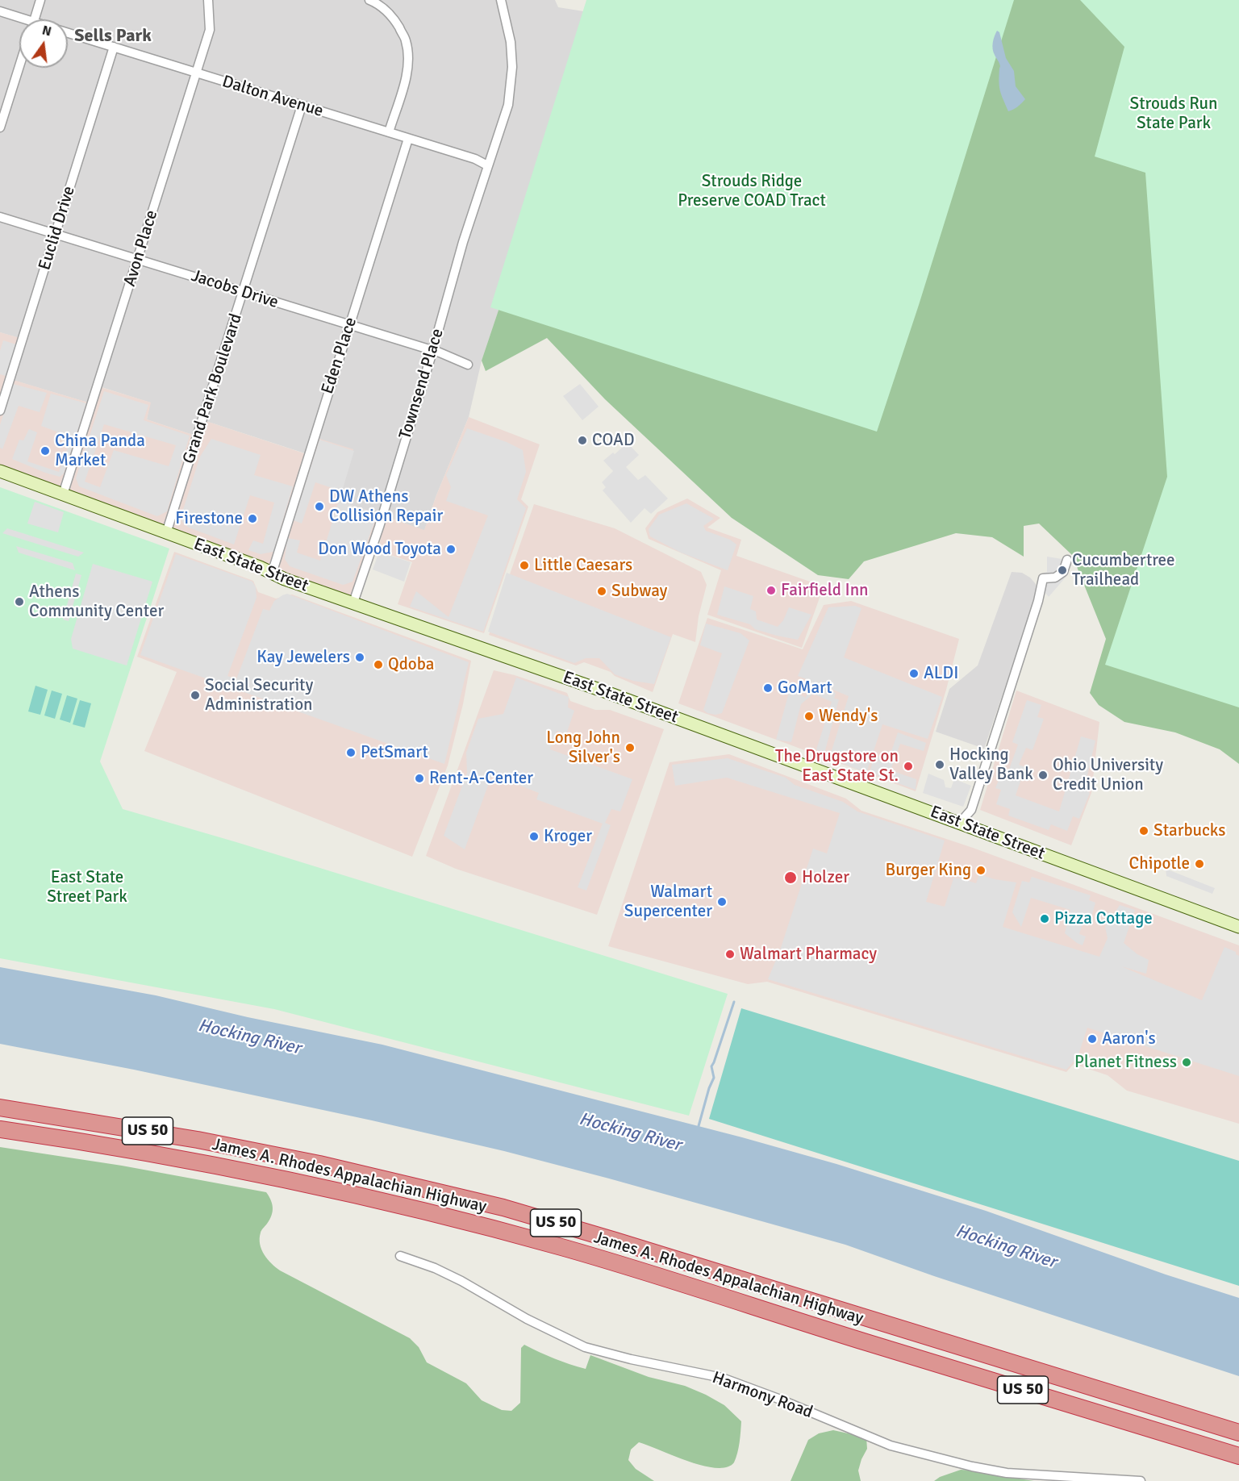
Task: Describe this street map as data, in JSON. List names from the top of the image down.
{
  "streets": {
    "highway": ["US 50", "James A. Rhodes Appalachian Highway"],
    "main road": ["East State Street"],
    "street": [
      "Dalton Avenue",
      "Euclid Drive",
      "Avon Place",
      "Jacobs Drive",
      "Eden Place",
      "Townsend Place",
      "Grand Park Boulevard",
      "Harmony Road"
    ]
  },
  "crossings": [
    ["Dalton Avenue", "Euclid Drive"],
    ["Dalton Avenue", "Avon Place"],
    ["Dalton Avenue", "Eden Place"],
    ["Dalton Avenue", "Townsend Place"],
    ["Dalton Avenue", "Grand Park Boulevard"],
    ["Euclid Drive", "Jacobs Drive"],
    ["Avon Place", "Jacobs Drive"],
    ["Avon Place", "East State Street"],
    ["Jacobs Drive", "Eden Place"],
    ["Jacobs Drive", "Townsend Place"],
    ["Jacobs Drive", "Grand Park Boulevard"],
    ["Eden Place", "East State Street"],
    ["Townsend Place", "East State Street"],
    ["Grand Park Boulevard", "East State Street"]
  ],
  "districts": ["Sells Park"],
  "water": ["Hocking River"],
  "parks": ["Strouds Run State Park", "Strouds Ridge Preserve COAD Tract", "East State Street Park"],
  "places": [
    "COAD",
    "China Panda Market",
    "DW Athens Collision Repair",
    "Firestone",
    "Don Wood Toyota",
    "Little Caesars",
    "Cucumbertree Trailhead",
    "Fairfield Inn",
    "Subway",
    "Athens Community Center",
    "Kay Jewelers",
    "Qdoba",
    "ALDI",
    "GoMart",
    "Social Security Administration",
    "Wendy's",
    "Long John Silver's",
    "PetSmart",
    "Hocking Valley Bank",
    "The Drugstore on East State St.",
    "Ohio University Credit Union",
    "Rent-A-Center",
    "Starbucks",
    "Kroger",
    "Chipotle",
    "Burger King",
    "Holzer",
    "Walmart Supercenter",
    "Pizza Cottage",
    "Walmart Pharmacy",
    "Aaron's",
    "Planet Fitness"
  ],
  "north": "top"
}
